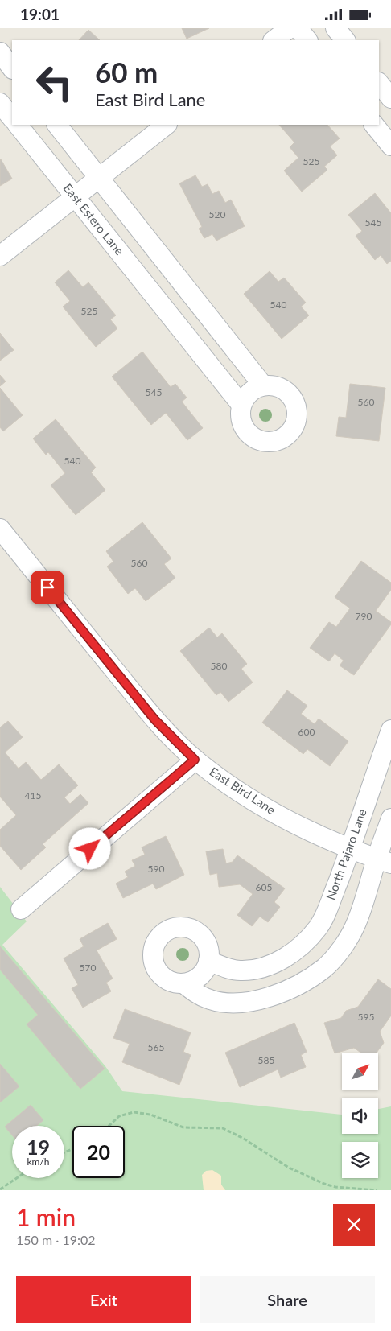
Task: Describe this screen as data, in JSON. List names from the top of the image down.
{
  "streets": {
    "street": ["East Estero Lane", "East Bird Lane", "North Pajaro Lane"]
  },
  "crossings": [
    ["East Bird Lane", "North Pajaro Lane"]
  ],
  "house_numbers": [
    "525",
    "520",
    "545",
    "540",
    "525",
    "545",
    "560",
    "540",
    "560",
    "790",
    "580",
    "600",
    "415",
    "590",
    "605",
    "570",
    "595",
    "565",
    "585"
  ],
  "north": "top right",
  "page": {
    "status": "19:01",
    "turn": ["60 m", "East Bird Lane"],
    "speed": "19 km/h",
    "limit": "20",
    "heading": ["1 min", "150 m · 19:02"],
    "buttons": ["Exit", "Share"]
  }
}
